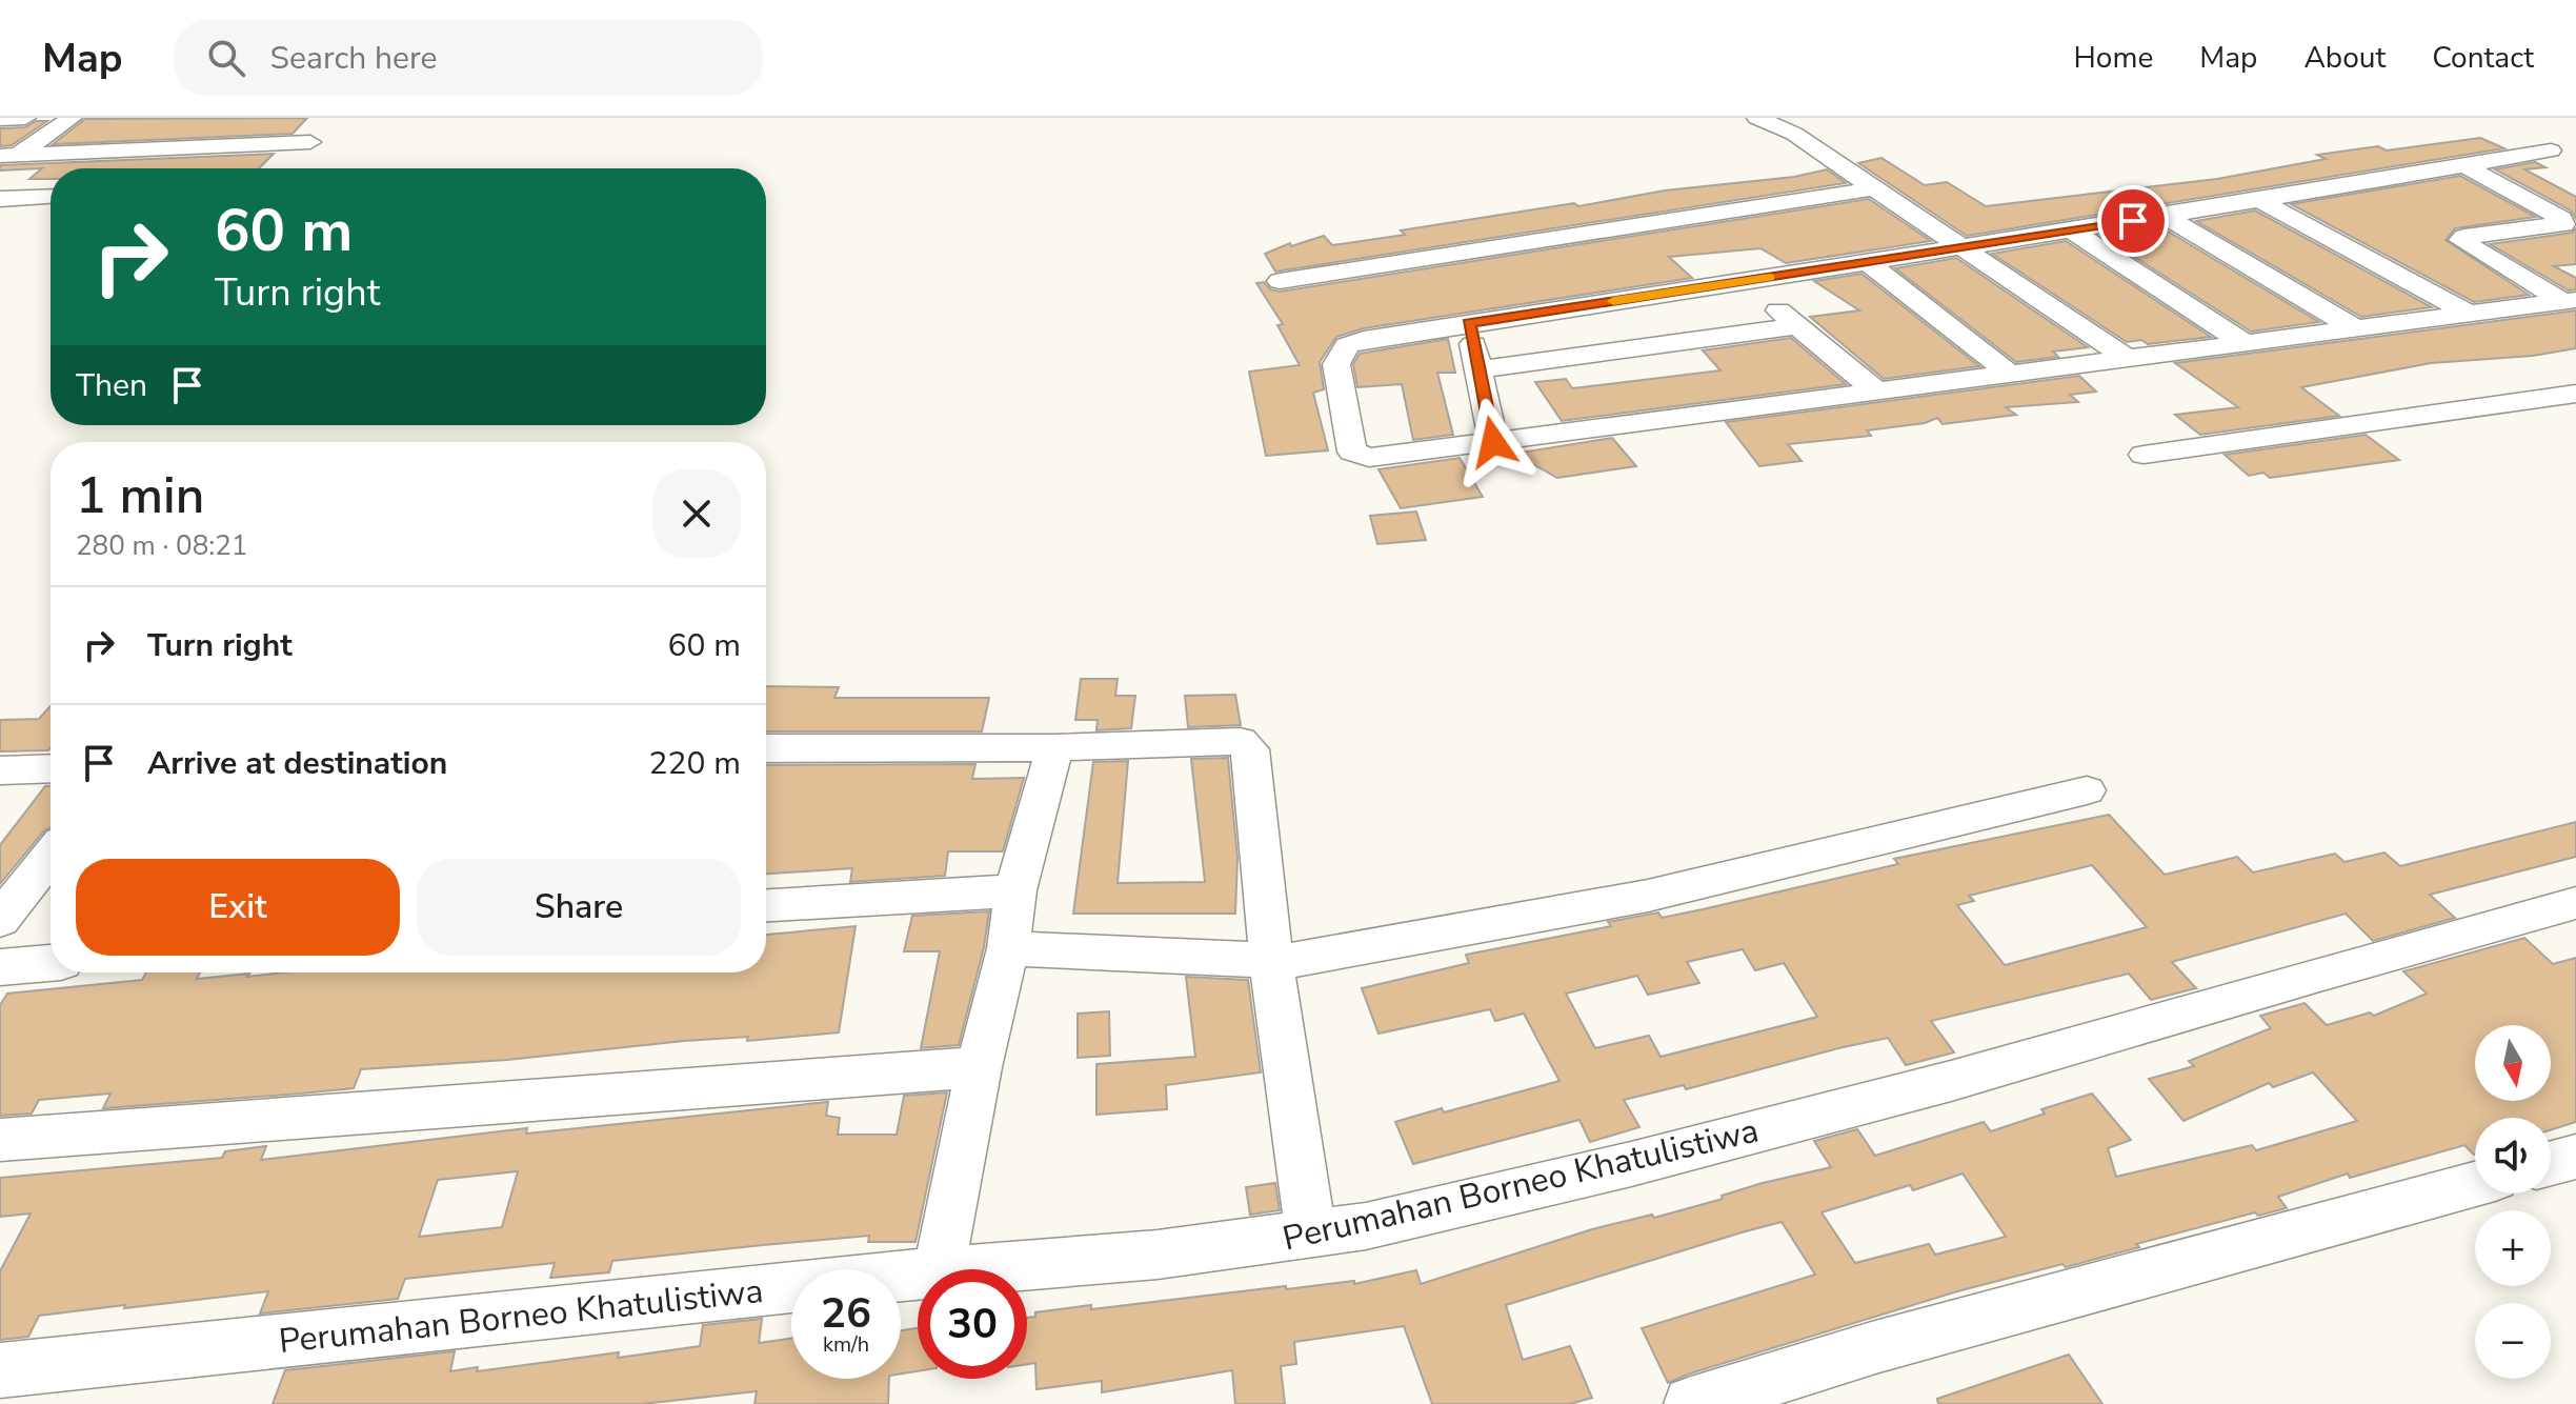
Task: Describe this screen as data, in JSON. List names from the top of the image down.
{
  "streets": {
    "street": ["Perumahan Borneo Khatulistiwa"]
  },
  "north": "bottom",
  "page": {
    "header": "Map",
    "search": "Search here",
    "nav": [
      "Home",
      "Map",
      "About",
      "Contact"
    ],
    "turn": ["60 m", "Turn right"],
    "then": "Then",
    "heading": ["1 min", "280 m · 08:21"],
    "list": [
      {
        "name": "Turn right",
        "value": "60 m"
      },
      {
        "name": "Arrive at destination",
        "value": "220 m"
      }
    ],
    "buttons": ["Exit", "Share"],
    "map_buttons": ["+", "−"],
    "speed": "26 km/h",
    "limit": "30"
  }
}
